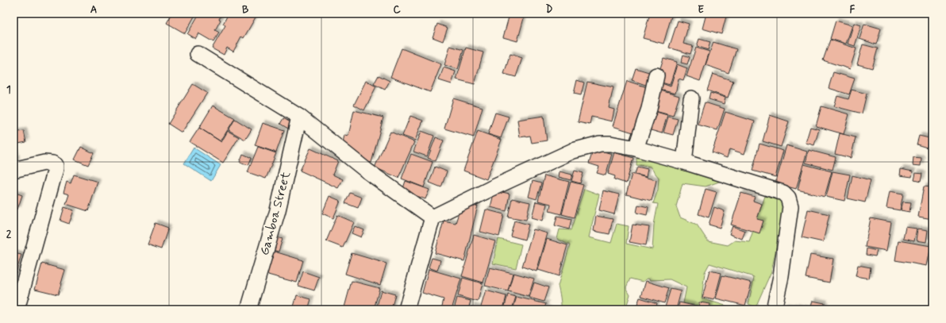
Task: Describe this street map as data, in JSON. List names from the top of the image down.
{
  "streets": {
    "street": ["Gamboa Street"]
  },
  "grid": {
    "columns": [
      "A",
      "B",
      "C",
      "D",
      "E",
      "F"
    ],
    "rows": ["1", "2"]
  }
}
